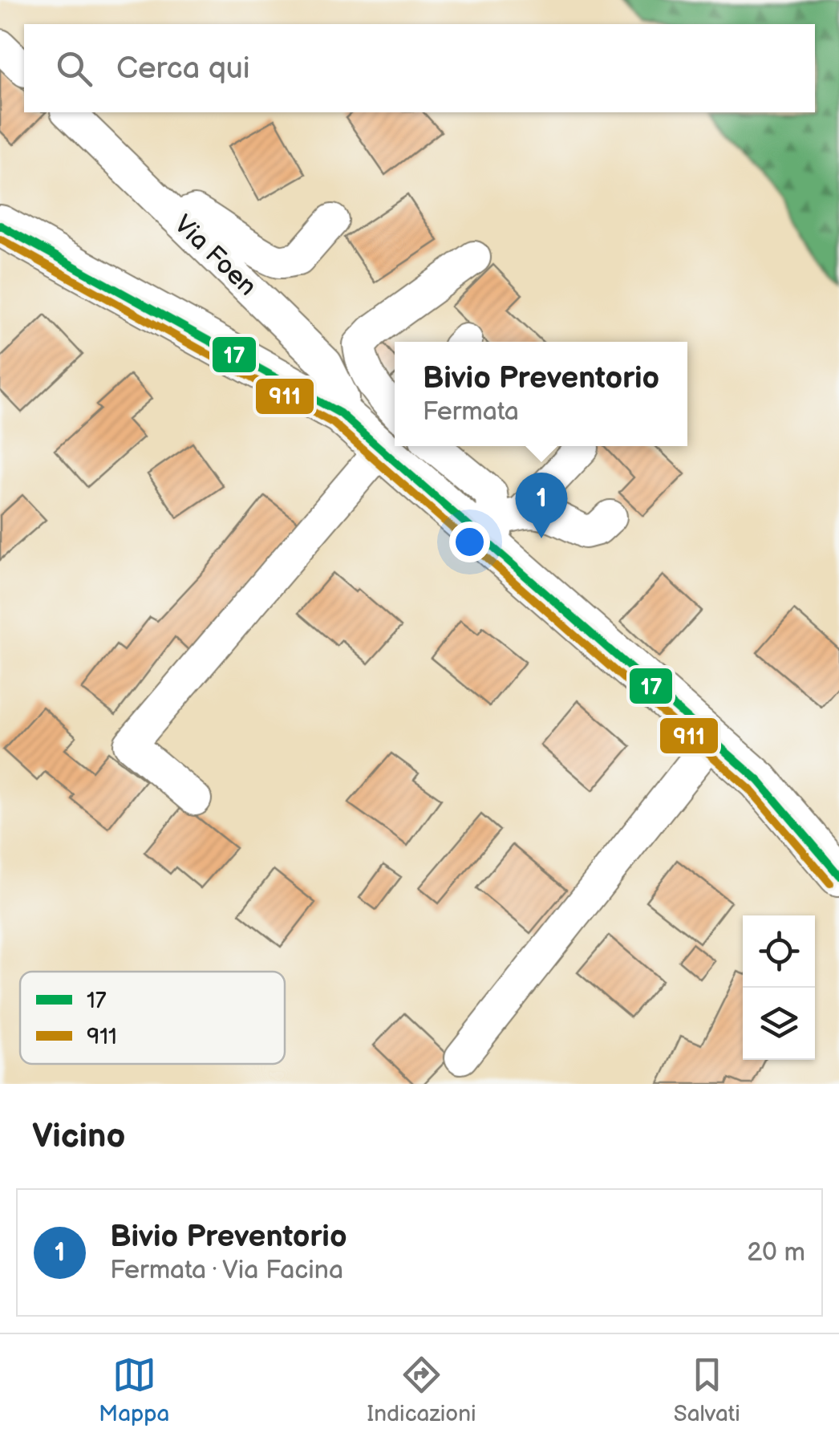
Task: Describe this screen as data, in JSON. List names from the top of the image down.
{
  "streets": {
    "street": ["Via Foen"]
  },
  "lines": ["transit line 17", "transit line 911"],
  "legend": ["17", "911"],
  "page": {
    "search": "Cerca qui",
    "popup": ["Bivio Preventorio", "Fermata"],
    "pins": "1",
    "heading": "Vicino",
    "list": [
      {
        "mark": "1",
        "name": "Bivio Preventorio",
        "note": "Fermata · Via Facina",
        "value": "20 m"
      }
    ],
    "nav": ["Mappa", "Indicazioni", "Salvati"]
  }
}
